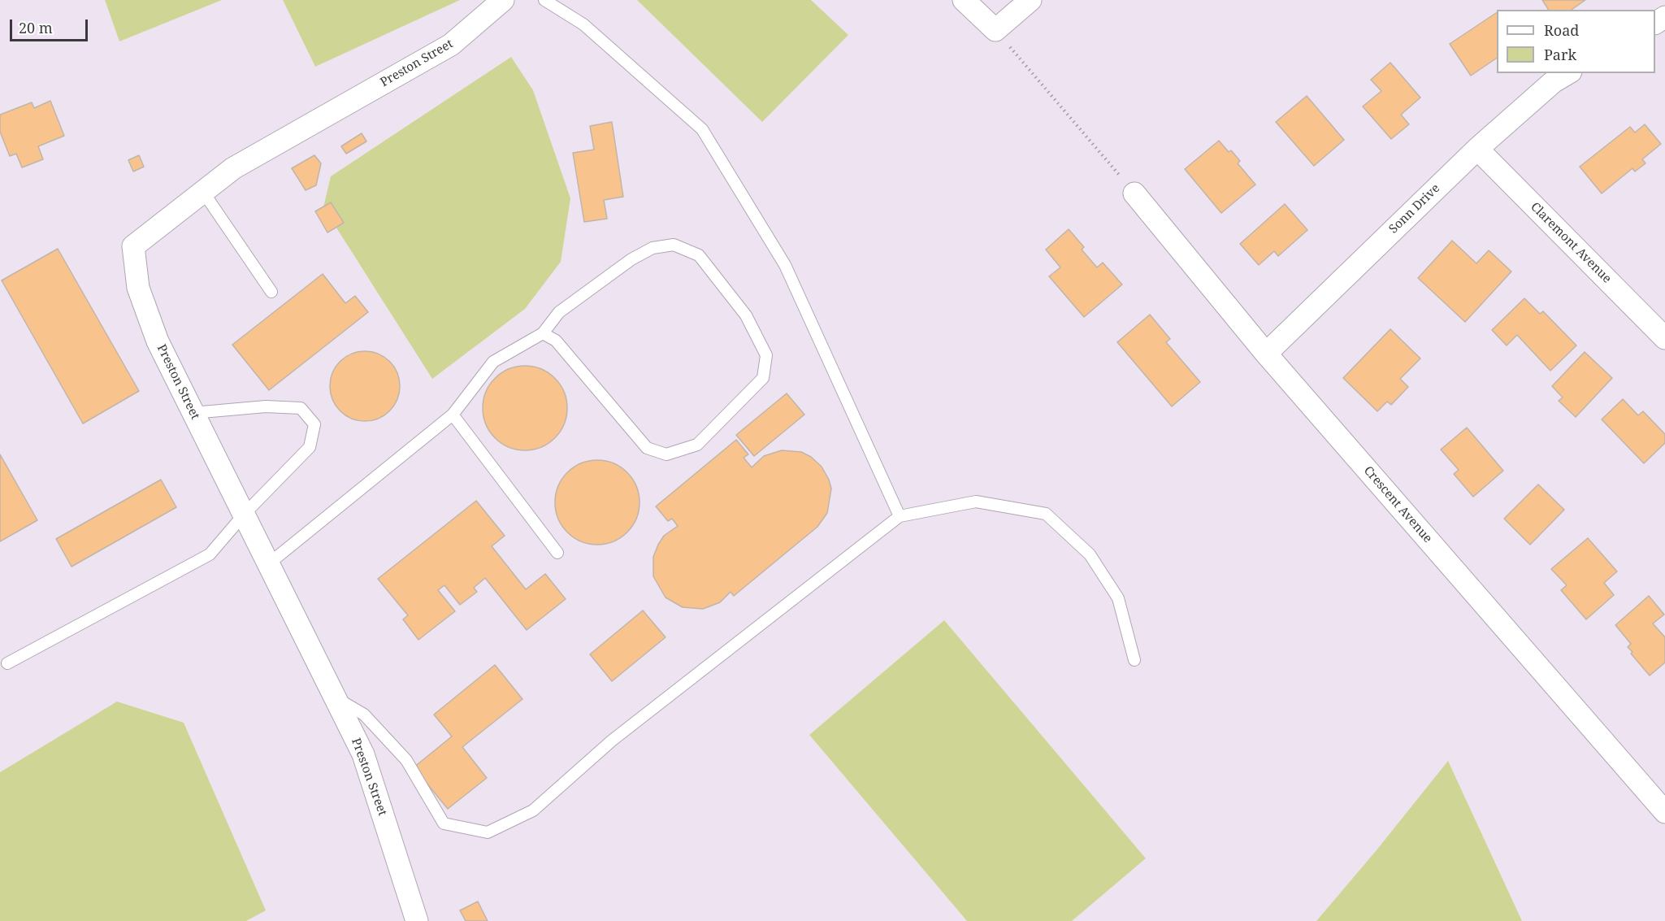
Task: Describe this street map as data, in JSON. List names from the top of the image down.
{
  "streets": {
    "street": [
      "Preston Street",
      "Sonn Drive",
      "Claremont Avenue",
      "Crescent Avenue"
    ]
  },
  "crossings": [
    ["Sonn Drive", "Claremont Avenue"],
    ["Sonn Drive", "Crescent Avenue"]
  ],
  "legend": ["Road", "Park"],
  "scale_bar": "20 m"
}
